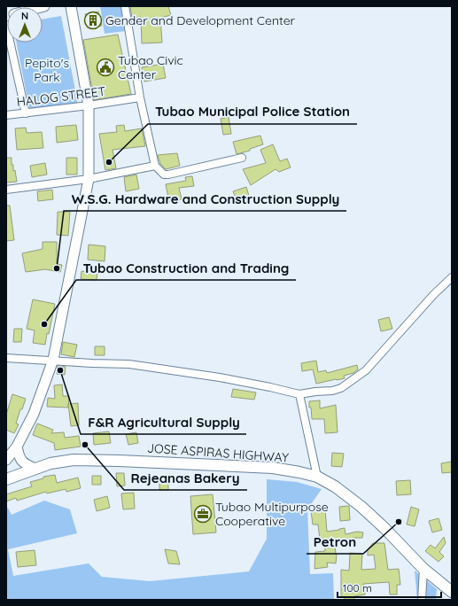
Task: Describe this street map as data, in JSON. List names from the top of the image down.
{
  "streets": {
    "main road": ["JOSE ASPIRAS HIGHWAY"],
    "street": ["HALOG STREET"]
  },
  "parks": ["Pepito's Park"],
  "places": {
    "building": ["Gender and Development Center"],
    "public building": ["Tubao Civic Center"],
    "other": [
      "Tubao Municipal Police Station",
      "W.S.G. Hardware and Construction Supply",
      "Tubao Construction and Trading",
      "F&R Agricultural Supply",
      "Rejeanas Bakery",
      "Petron"
    ],
    "office": ["Tubao Multipurpose Cooperative"]
  },
  "scale_bar": "100 m",
  "north": "top"
}
